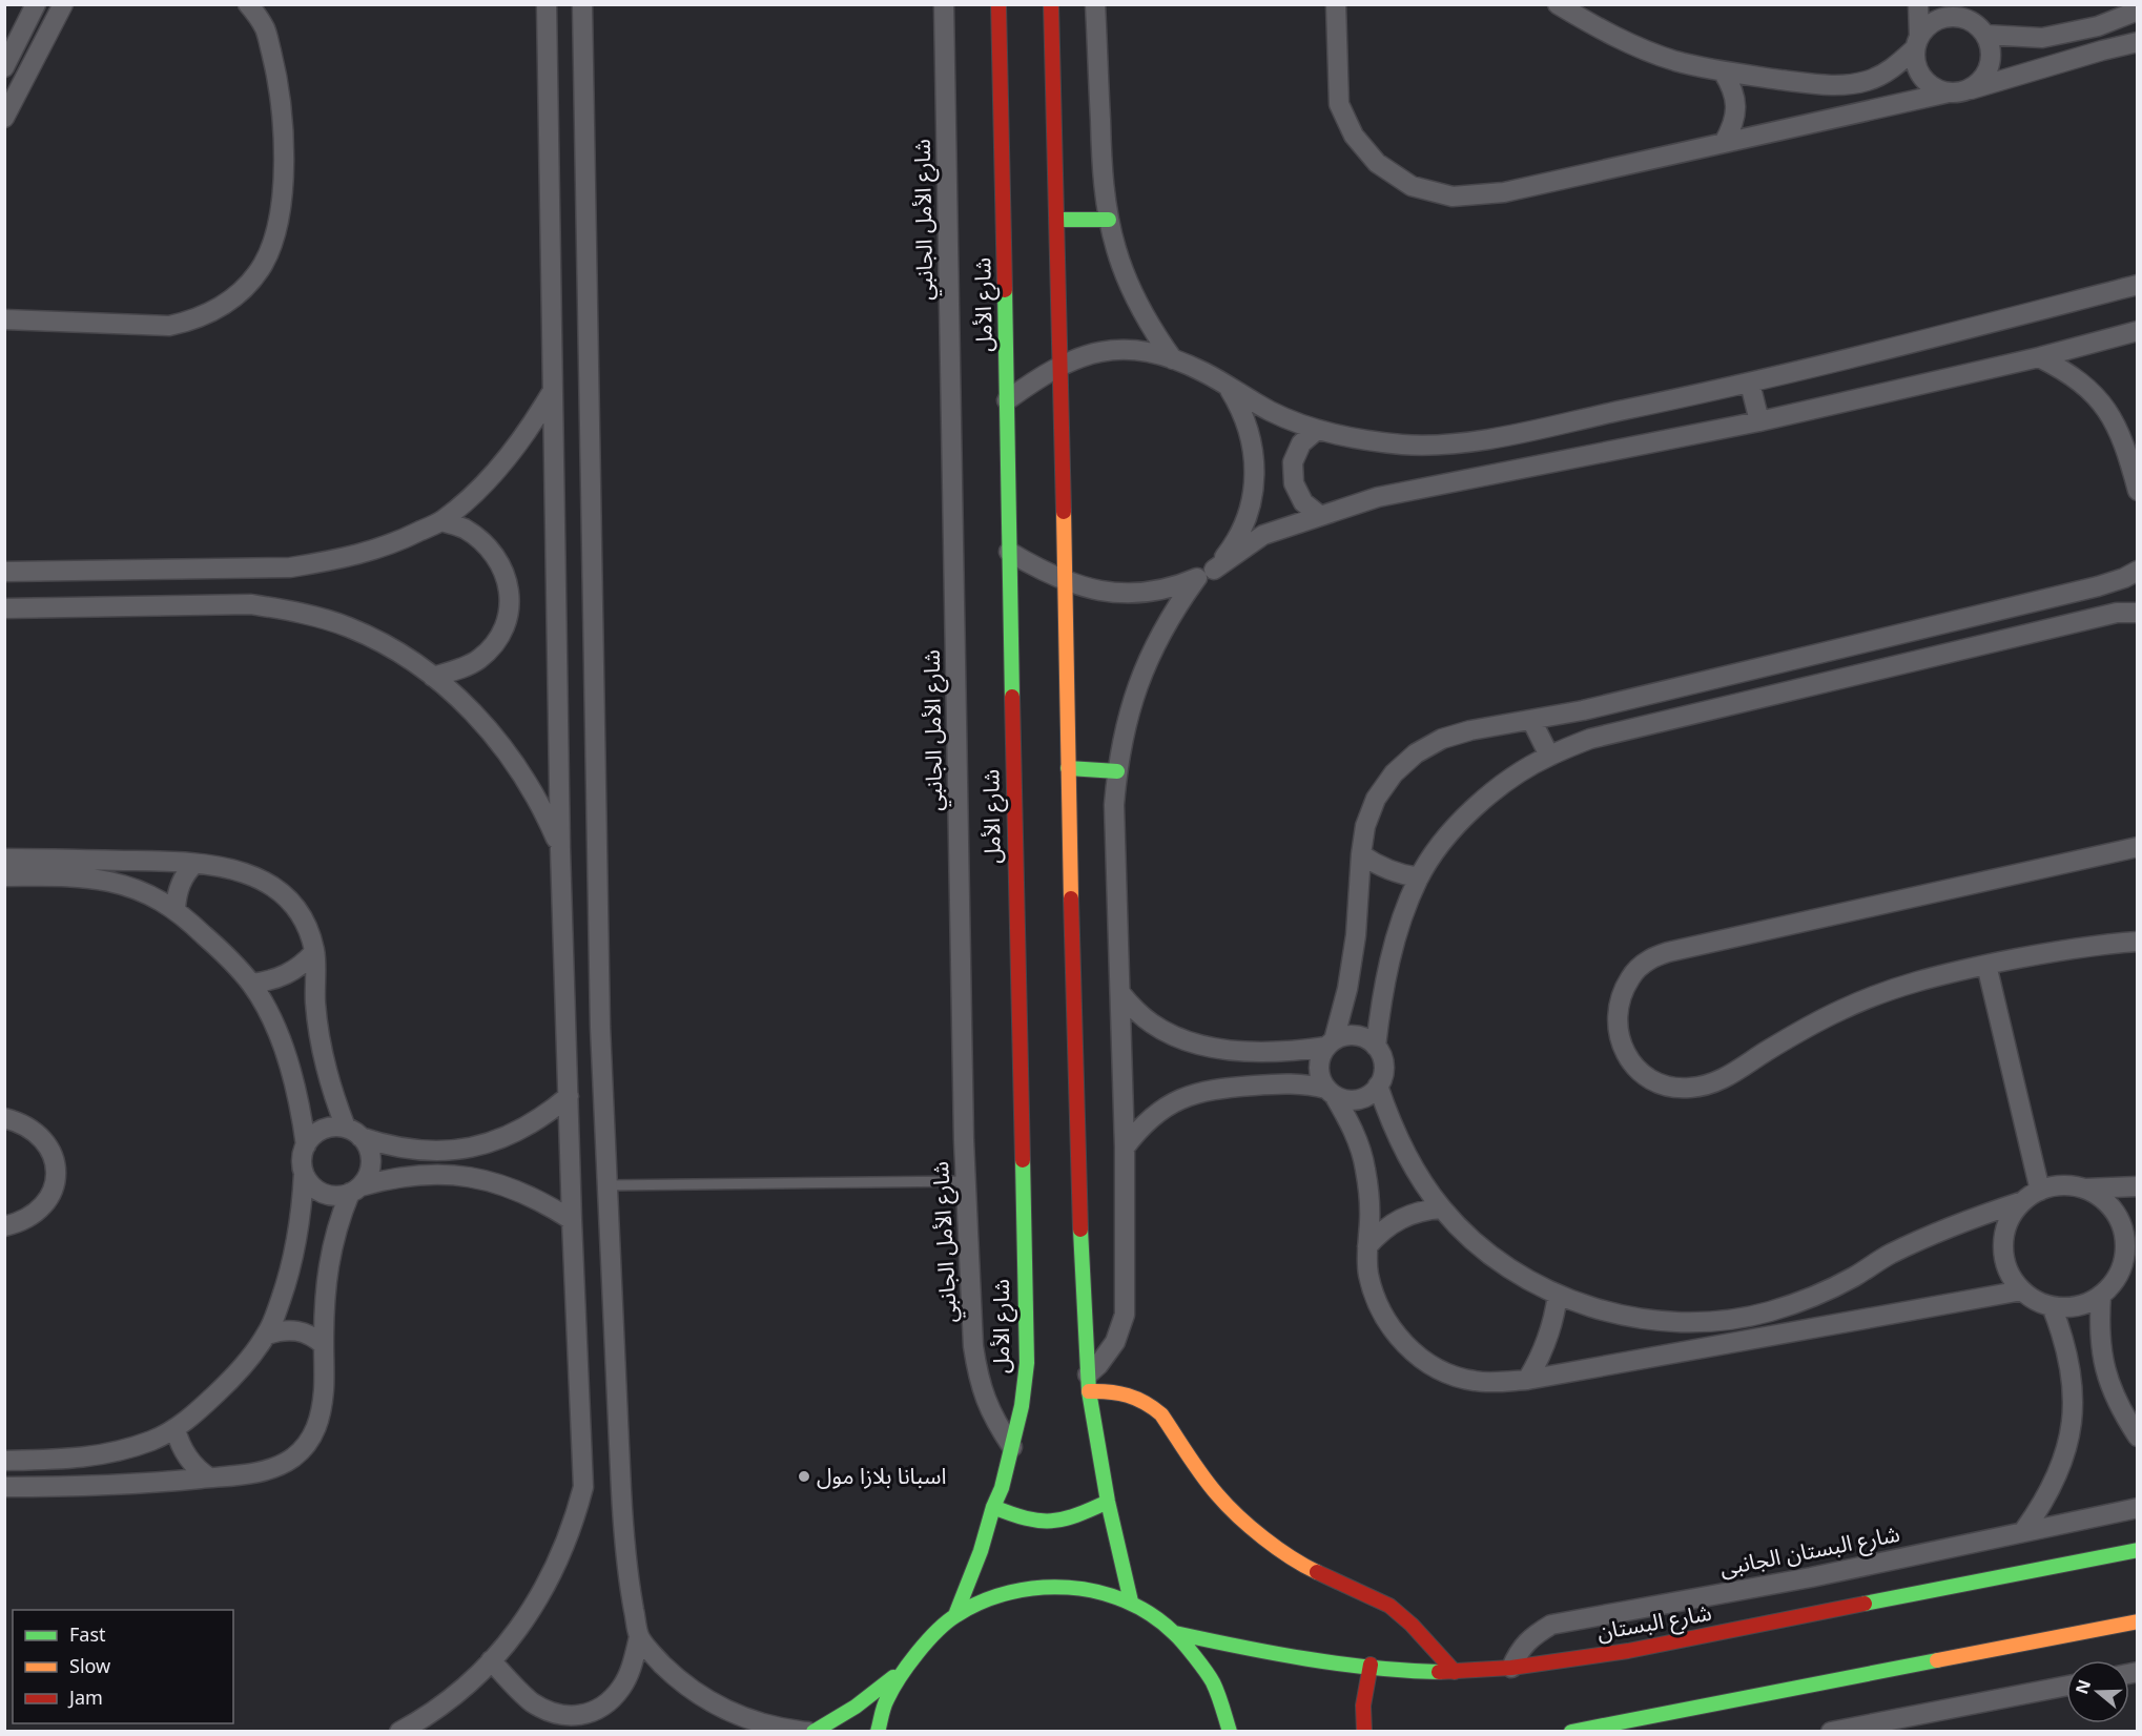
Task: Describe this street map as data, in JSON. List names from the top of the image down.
{
  "streets": {
    "main road": ["شارع الأمل", "شارع البستان"],
    "street": ["شارع الأمل الجانبي", "شارع البستان الجانبى"]
  },
  "crossings": [
    ["شارع الأمل الجانبي", "شارع الأمل"],
    ["شارع البستان الجانبى", "شارع البستان"]
  ],
  "places": ["اسبانا بلازا مول"],
  "legend": ["Fast", "Slow", "Jam"],
  "north": "left"
}
